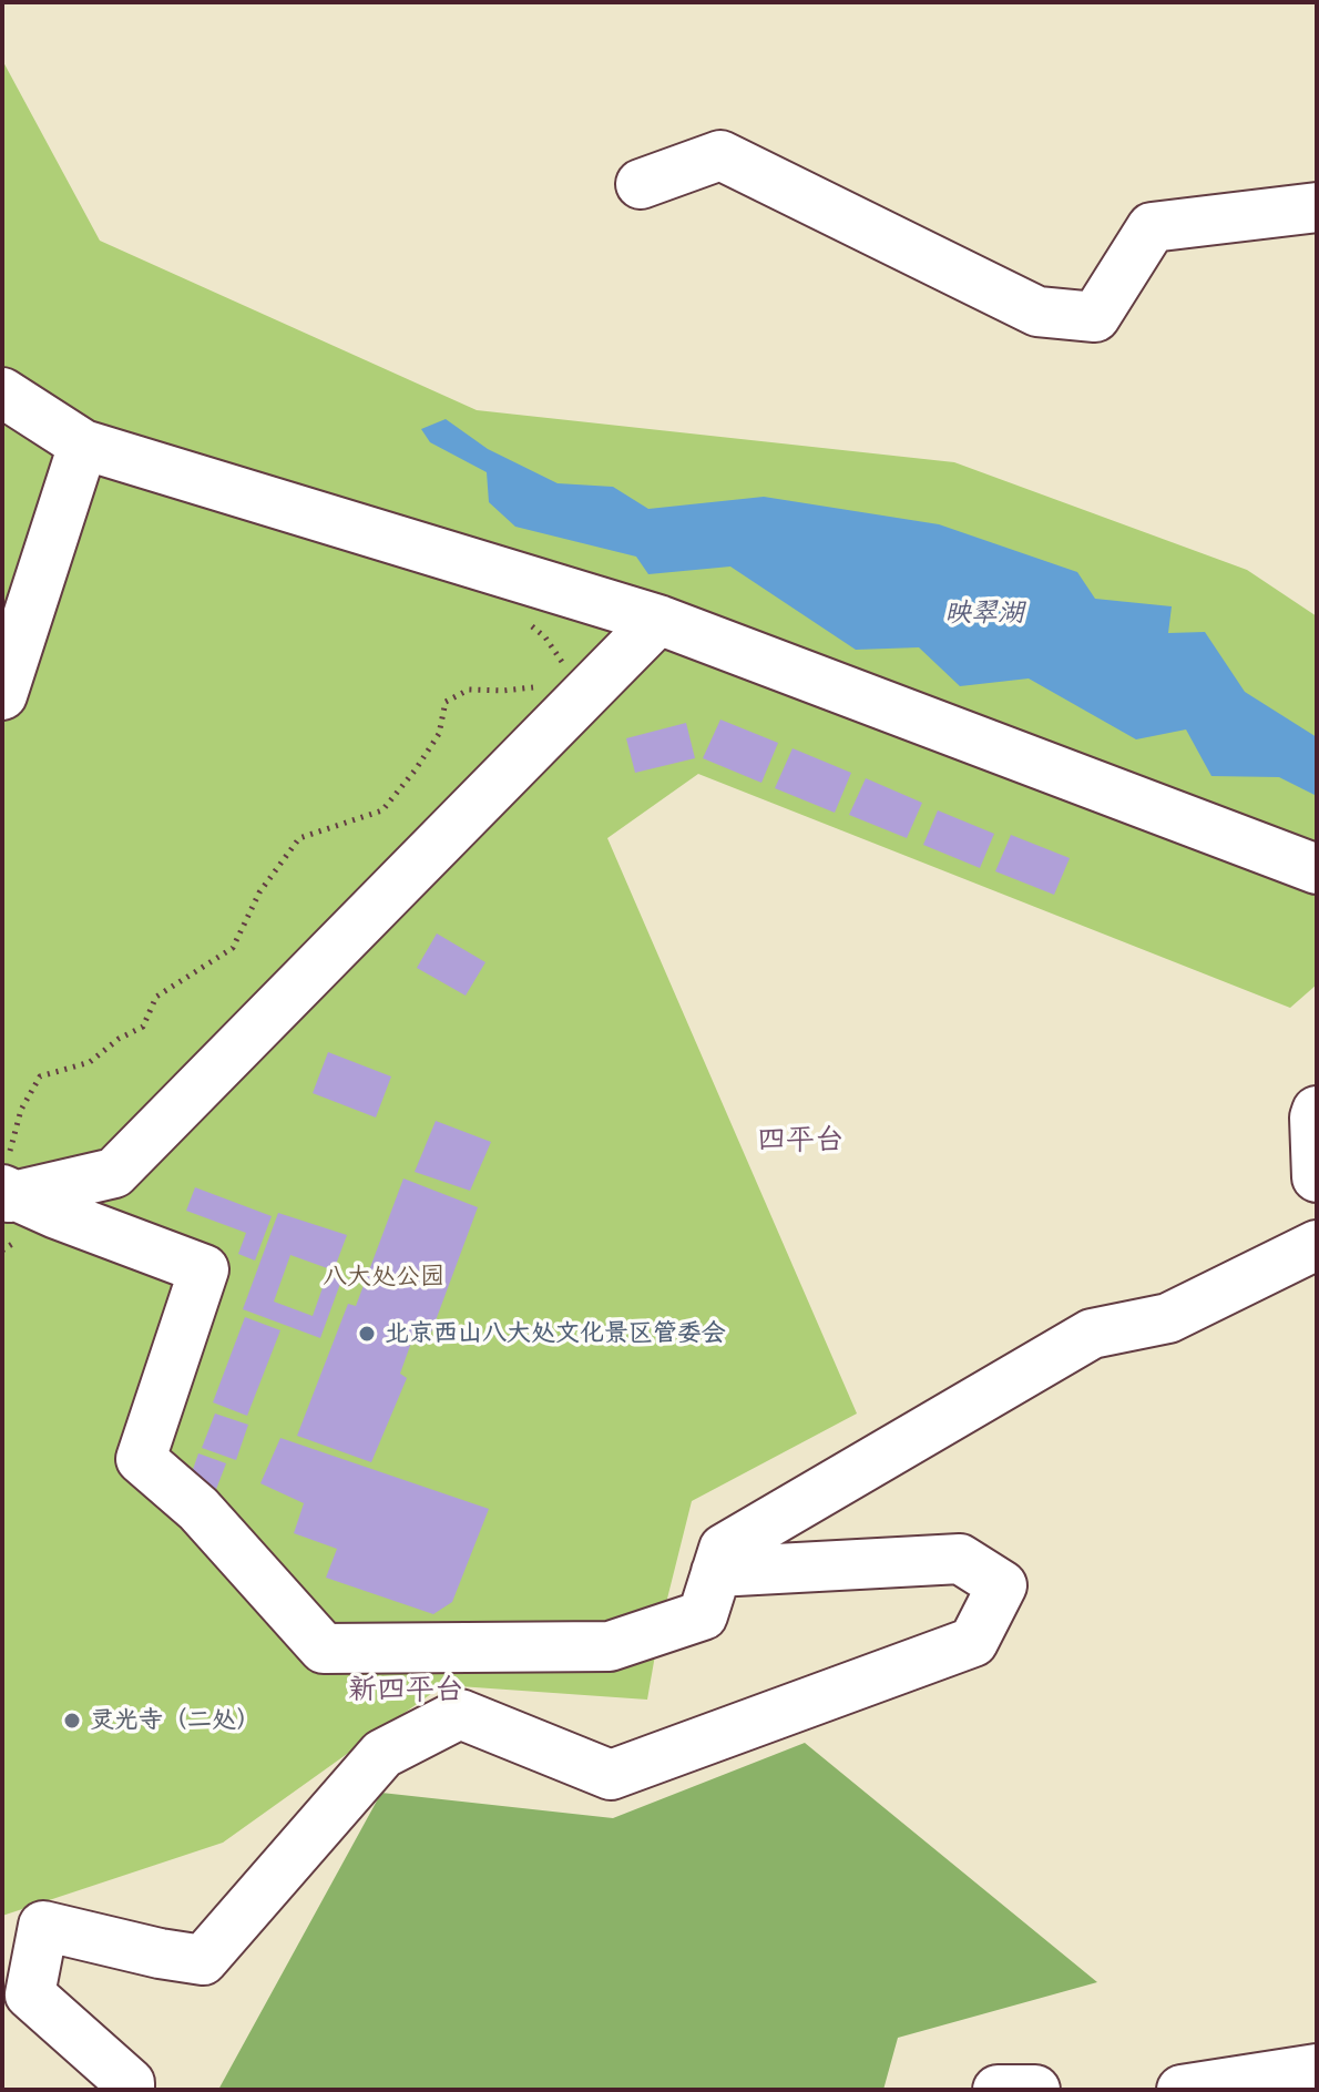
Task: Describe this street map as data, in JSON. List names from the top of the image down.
{
  "districts": ["四平台", "新四平台"],
  "water": ["映翠湖"],
  "parks": ["八大处公园"],
  "places": ["北京西山八大处文化景区管委会", "灵光寺（二处）"]
}
